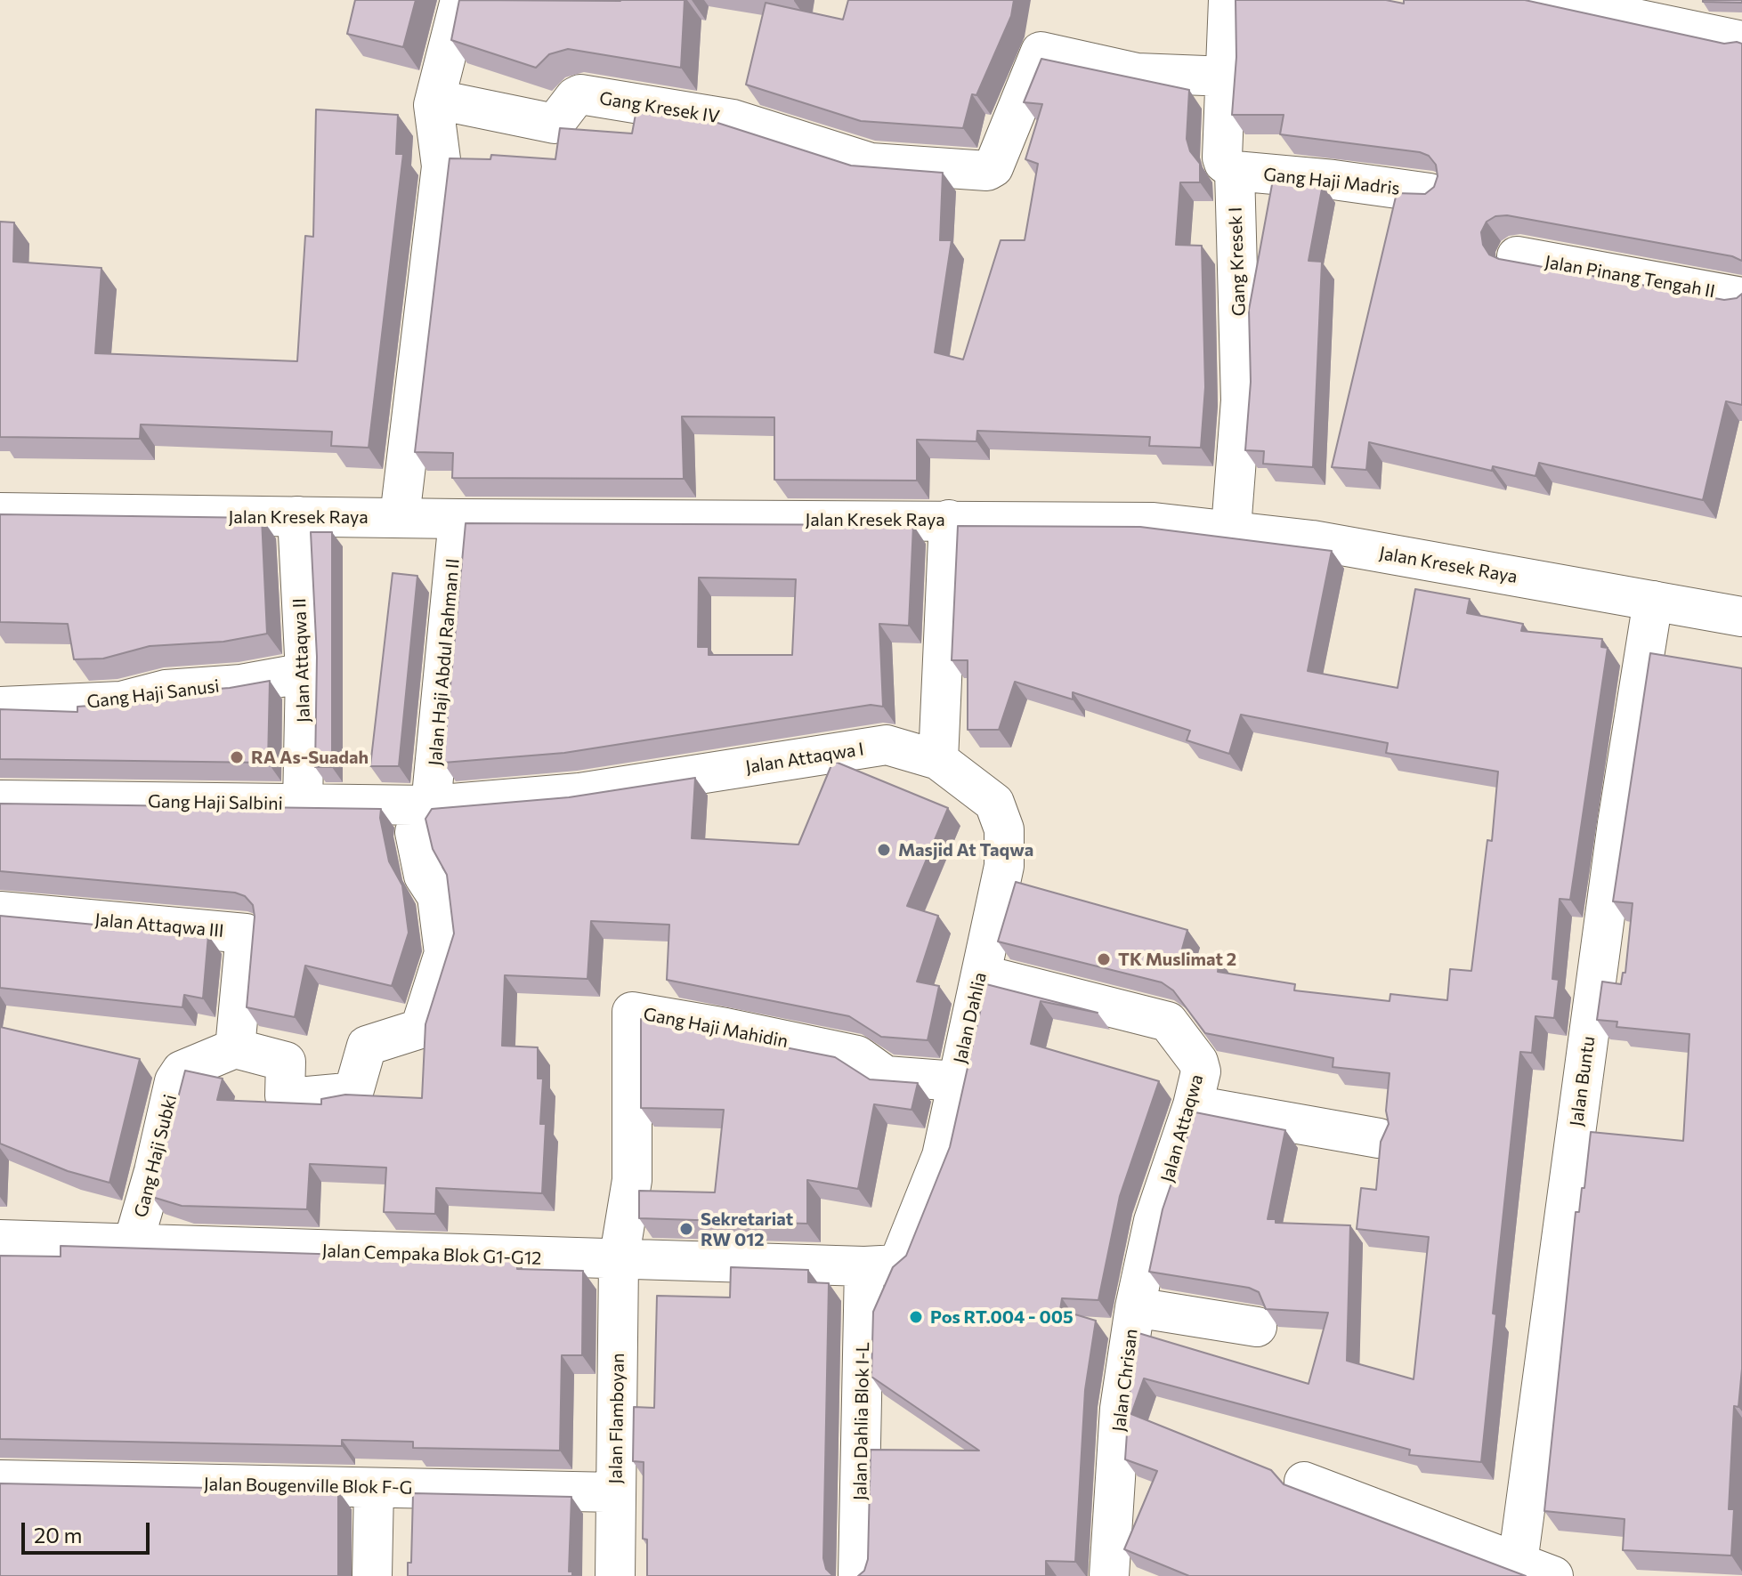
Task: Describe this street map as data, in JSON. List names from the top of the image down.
{
  "streets": {
    "street": [
      "Gang Kresek IV",
      "Gang Haji Madris",
      "Gang Kresek I",
      "Jalan Pinang Tengah II",
      "Jalan Kresek Raya",
      "Jalan Attaqwa II",
      "Jalan Haji Abdul Rahman II",
      "Gang Haji Sanusi",
      "Jalan Attaqwa I",
      "Gang Haji Salbini",
      "Jalan Attaqwa III",
      "Jalan Dahlia",
      "Gang Haji Mahidin",
      "Jalan Buntu",
      "Jalan Attaqwa",
      "Gang Haji Subki",
      "Jalan Cempaka Blok G1-G12",
      "Jalan Chrisan",
      "Jalan Flamboyan",
      "Jalan Dahlia Blok I-L",
      "Jalan Bougenville Blok F-G"
    ]
  },
  "crossings": [
    ["Gang Kresek IV", "Gang Kresek I"],
    ["Gang Haji Madris", "Gang Kresek I"],
    ["Gang Kresek I", "Jalan Kresek Raya"],
    ["Jalan Kresek Raya", "Jalan Attaqwa II"],
    ["Jalan Kresek Raya", "Jalan Haji Abdul Rahman II"],
    ["Jalan Kresek Raya", "Jalan Buntu"],
    ["Jalan Attaqwa II", "Gang Haji Sanusi"],
    ["Jalan Attaqwa II", "Gang Haji Salbini"],
    ["Jalan Haji Abdul Rahman II", "Jalan Attaqwa I"],
    ["Jalan Haji Abdul Rahman II", "Gang Haji Salbini"],
    ["Jalan Attaqwa I", "Gang Haji Salbini"],
    ["Jalan Attaqwa I", "Jalan Dahlia"],
    ["Jalan Attaqwa III", "Gang Haji Subki"],
    ["Jalan Dahlia", "Gang Haji Mahidin"],
    ["Jalan Dahlia", "Jalan Attaqwa"],
    ["Jalan Dahlia", "Jalan Cempaka Blok G1-G12"],
    ["Jalan Dahlia", "Jalan Dahlia Blok I-L"],
    ["Gang Haji Mahidin", "Jalan Cempaka Blok G1-G12"],
    ["Gang Haji Mahidin", "Jalan Flamboyan"],
    ["Jalan Attaqwa", "Jalan Chrisan"],
    ["Gang Haji Subki", "Jalan Cempaka Blok G1-G12"],
    ["Jalan Cempaka Blok G1-G12", "Jalan Flamboyan"],
    ["Jalan Cempaka Blok G1-G12", "Jalan Dahlia Blok I-L"],
    ["Jalan Flamboyan", "Jalan Bougenville Blok F-G"]
  ],
  "places": [
    "RA As-Suadah",
    "Masjid At Taqwa",
    "TK Muslimat 2",
    "Sekretariat RW 012",
    "Pos RT.004 - 005"
  ],
  "scale_bar": "20 m"
}
